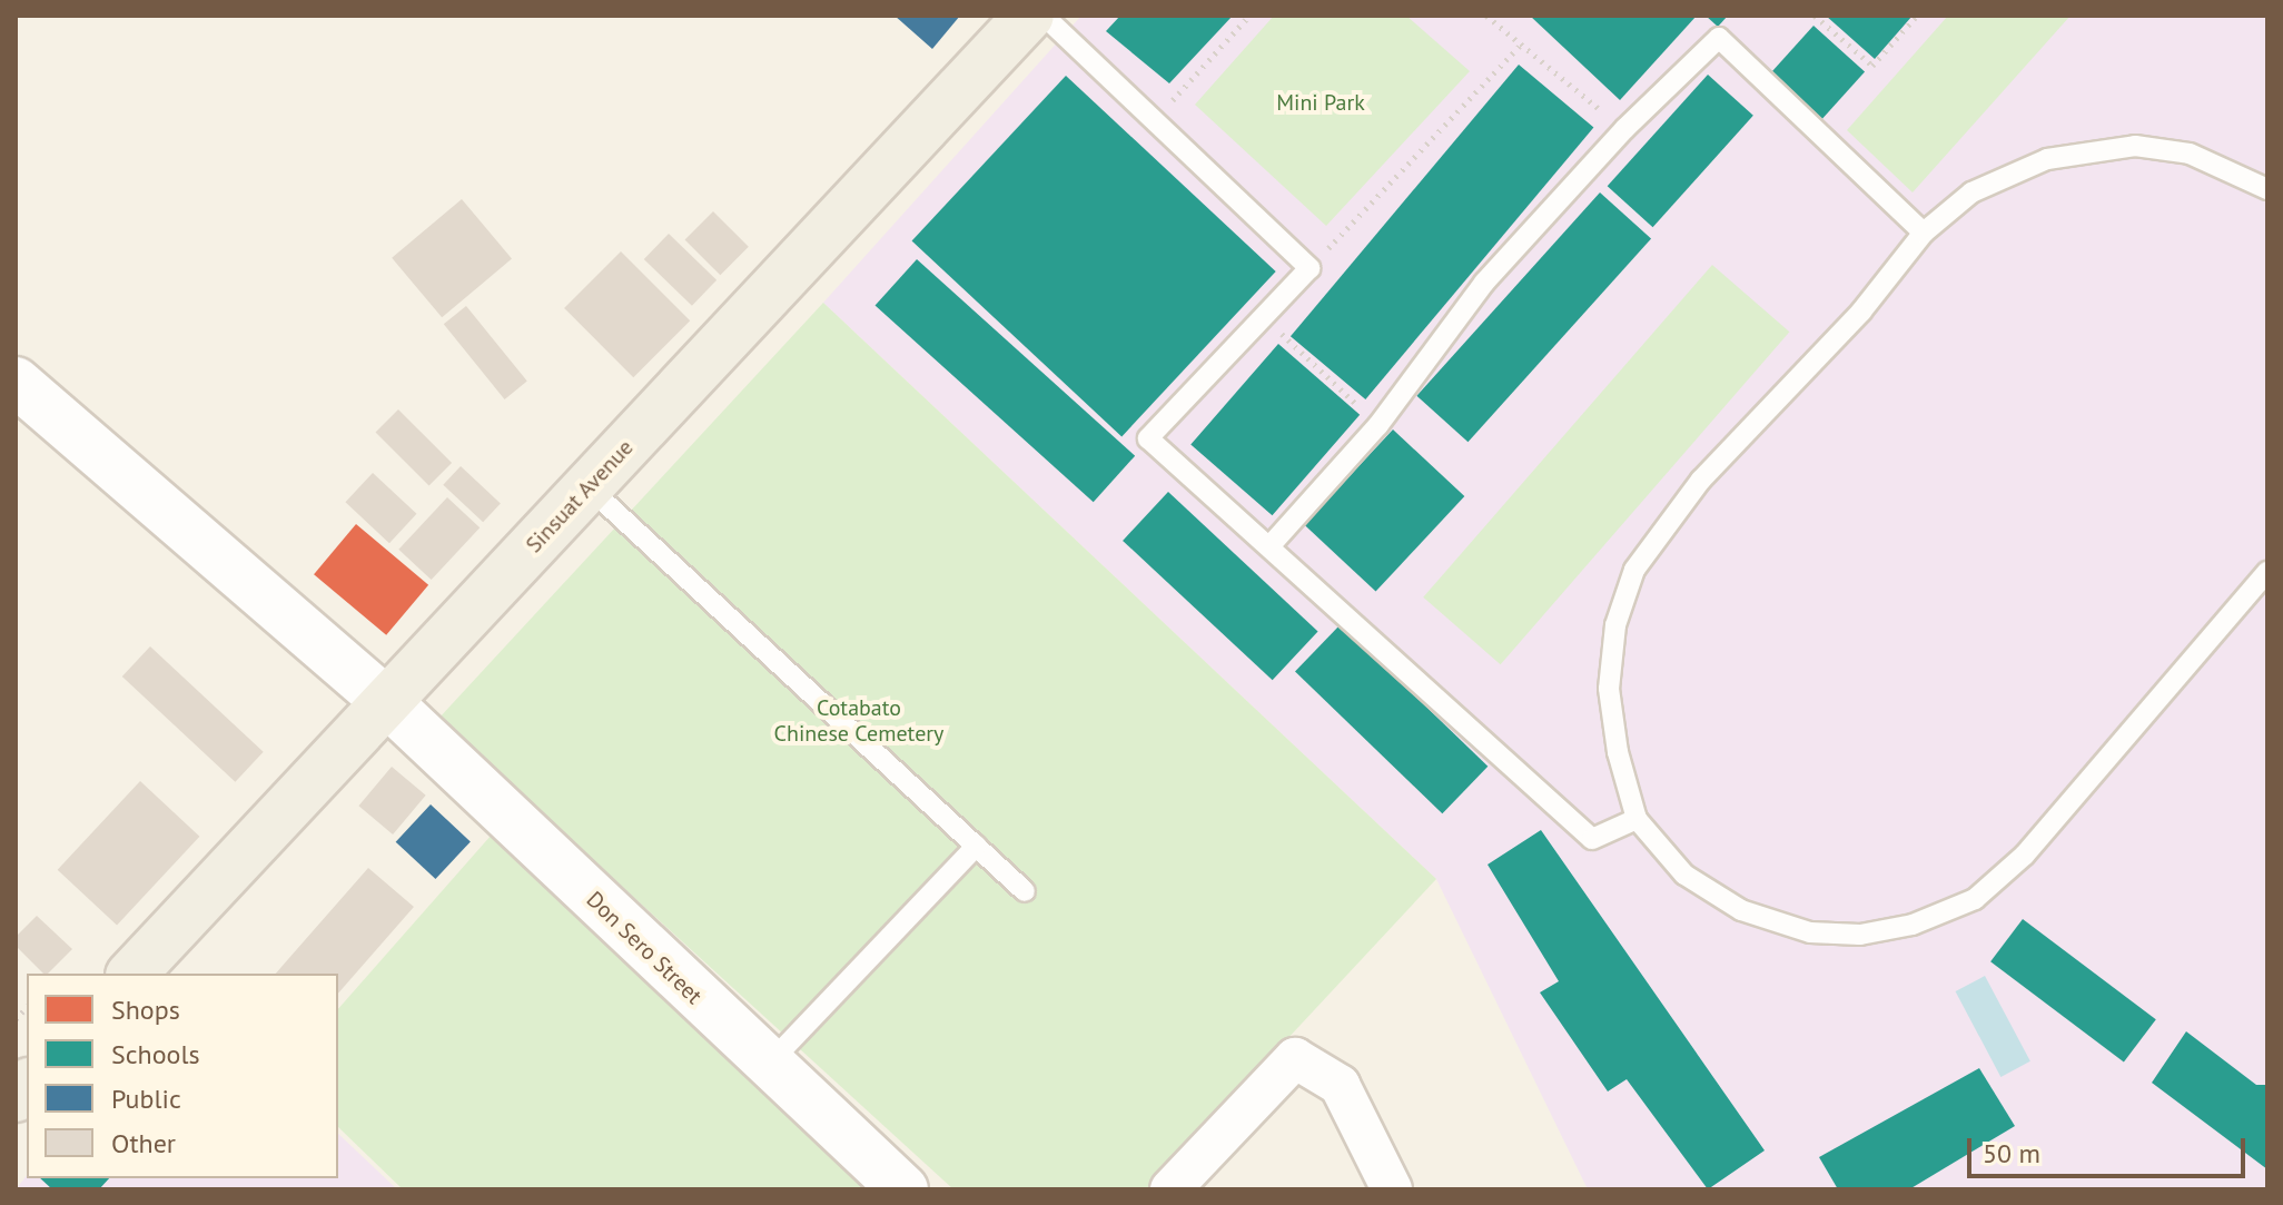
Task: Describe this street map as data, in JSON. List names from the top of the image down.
{
  "streets": {
    "main road": ["Sinsuat Avenue", "Don Sero Street"]
  },
  "crossings": [
    ["Sinsuat Avenue", "Don Sero Street"]
  ],
  "parks": ["Mini Park", "Cotabato Chinese Cemetery"],
  "legend": [
    "Shops",
    "Schools",
    "Public",
    "Other"
  ],
  "scale_bar": "50 m"
}
